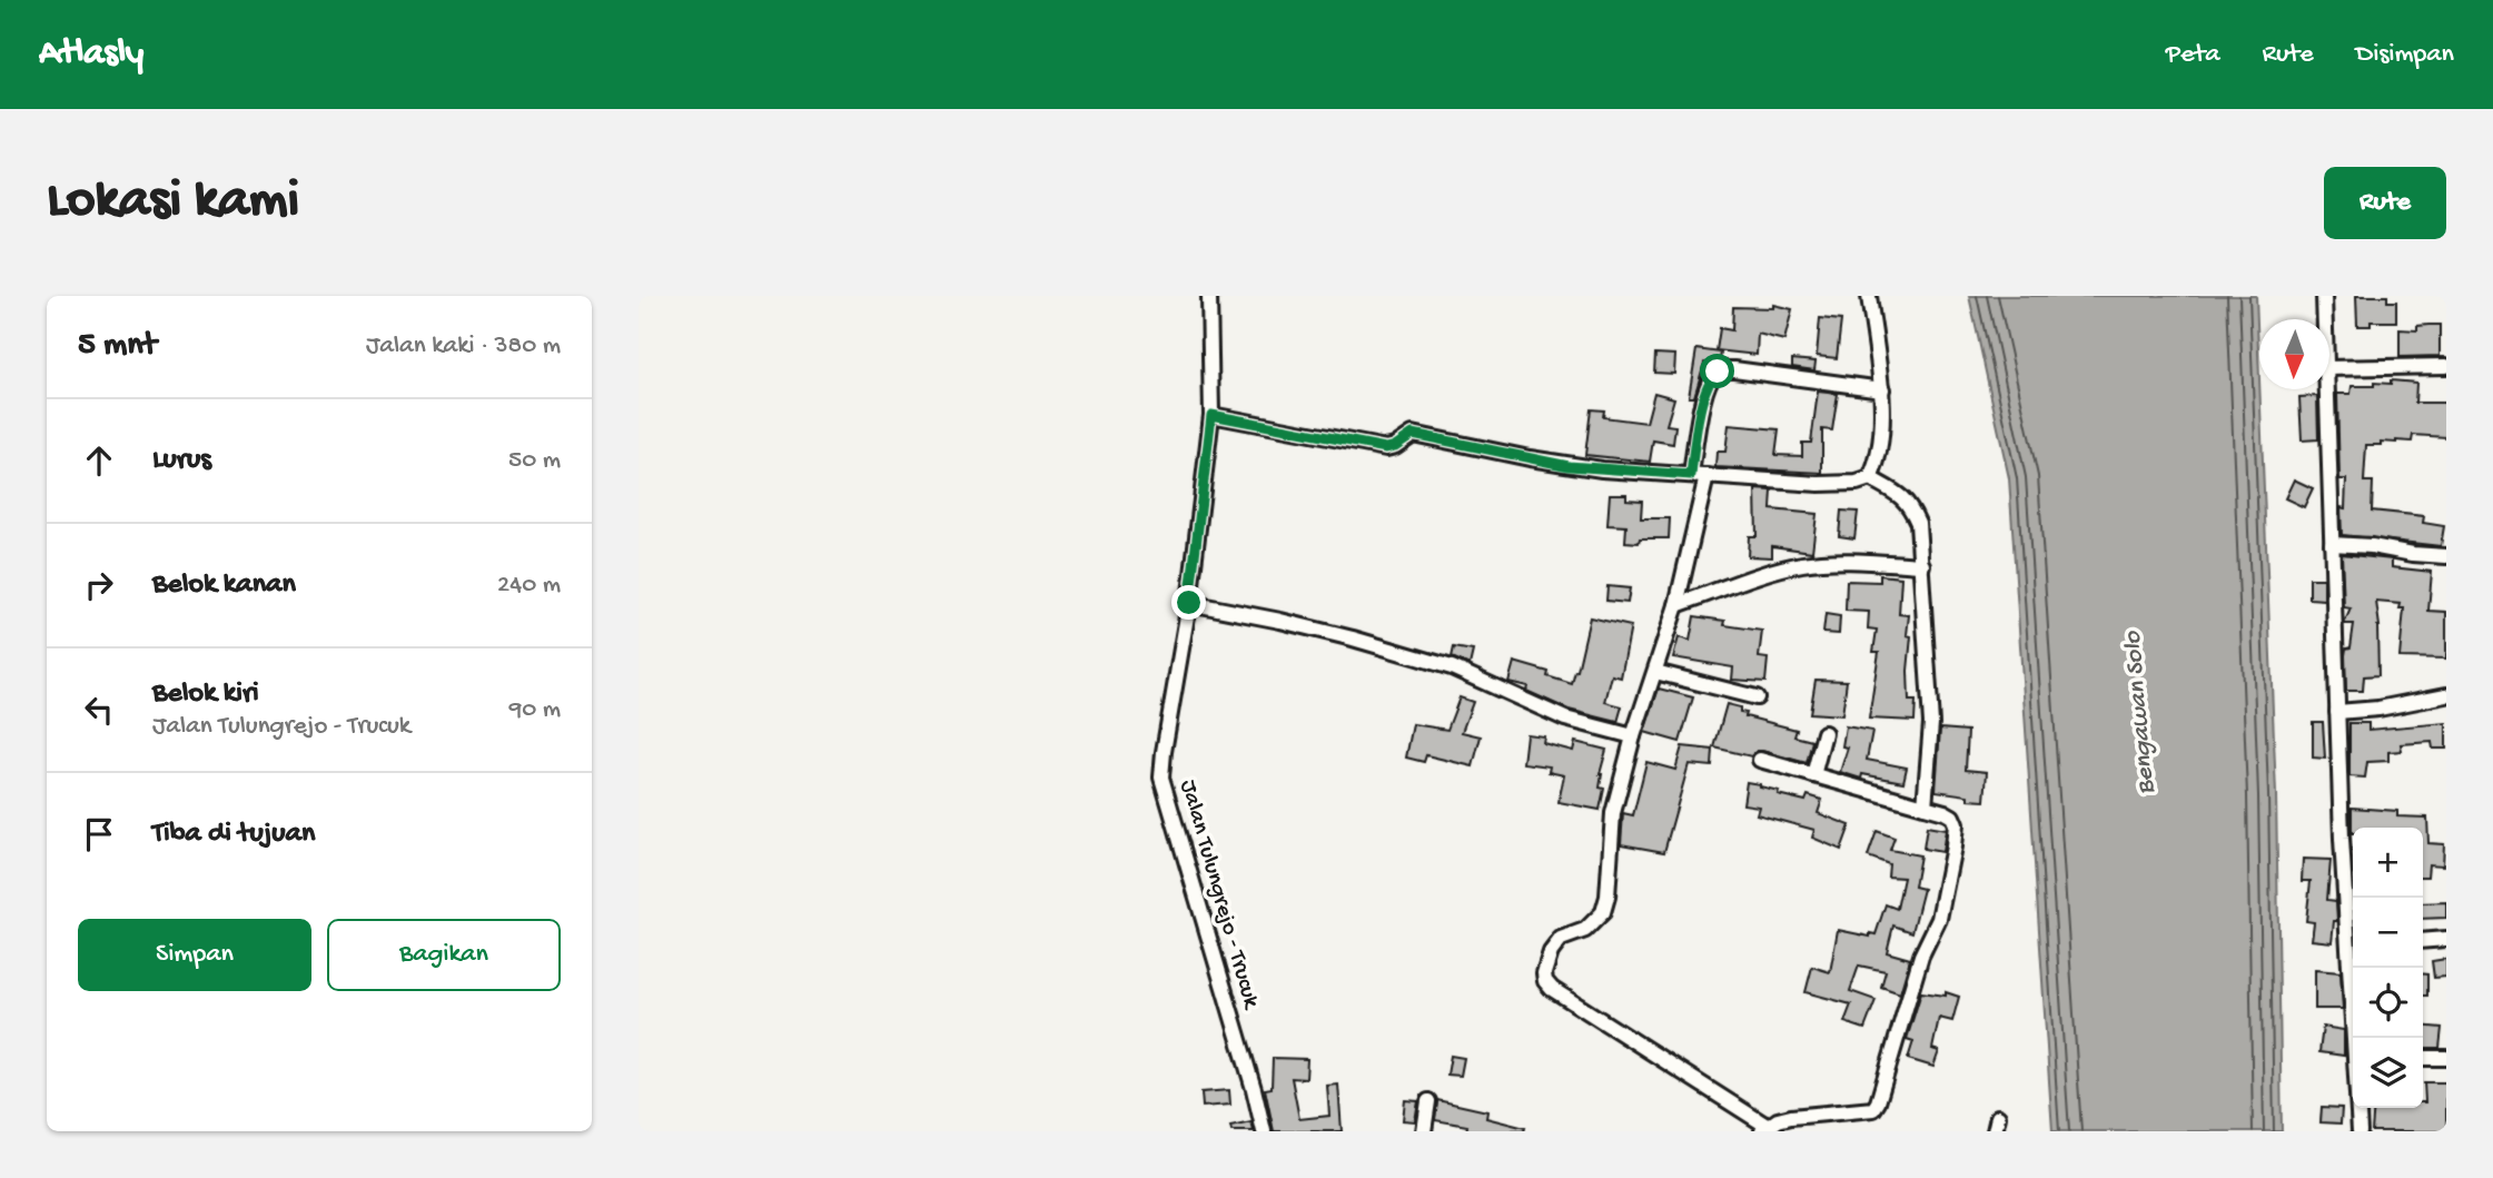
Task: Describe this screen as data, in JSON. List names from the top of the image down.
{
  "streets": {
    "street": ["Jalan Tulungrejo - Trucuk"]
  },
  "water": ["Bengawan Solo"],
  "north": "bottom",
  "page": {
    "header": "Atlasly",
    "nav": ["Peta", "Rute", "Disimpan"],
    "buttons": [
      "Rute",
      ["Simpan", "Bagikan"]
    ],
    "title": "Lokasi kami",
    "heading": ["5 mnt", "Jalan kaki · 380 m"],
    "list": [
      ["Lurus", "50 m"],
      ["Belok kanan", "240 m"],
      ["Belok kiri", "Jalan Tulungrejo - Trucuk", "90 m"],
      "Tiba di tujuan"
    ],
    "map_buttons": ["+", "−"]
  }
}
